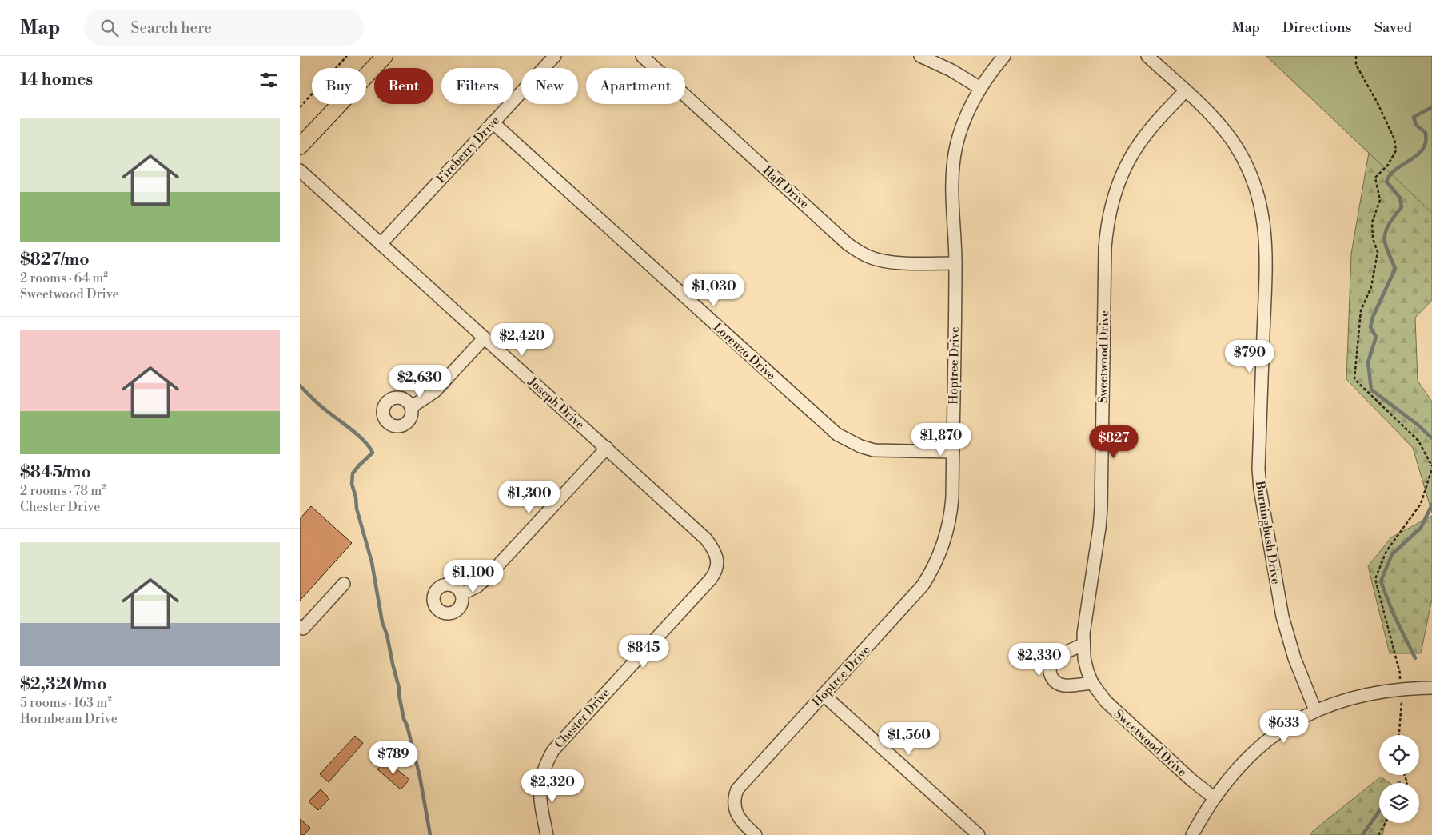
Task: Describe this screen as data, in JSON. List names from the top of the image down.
{
  "streets": {
    "street": [
      "Fireberry Drive",
      "Haff Drive",
      "Lorenzo Drive",
      "Sweetwood Drive",
      "Hoptree Drive",
      "Joseph Drive",
      "Burningbush Drive",
      "Chester Drive"
    ]
  },
  "crossings": [
    ["Fireberry Drive", "Lorenzo Drive"],
    ["Fireberry Drive", "Joseph Drive"],
    ["Haff Drive", "Hoptree Drive"],
    ["Lorenzo Drive", "Hoptree Drive"],
    ["Sweetwood Drive", "Burningbush Drive"],
    ["Joseph Drive", "Chester Drive"]
  ],
  "page": {
    "header": "Map",
    "search": "Search here",
    "nav": ["Map", "Directions", "Saved"],
    "heading": "14 homes",
    "chip": [
      "Buy",
      "Rent",
      "Filters",
      "New",
      "Apartment"
    ],
    "list": [
      {
        "name": "$827/mo",
        "note": "2 rooms · 64 m² · Sweetwood Drive"
      },
      {
        "name": "$845/mo",
        "note": "2 rooms · 78 m² · Chester Drive"
      },
      {
        "name": "$2,320/mo",
        "note": "5 rooms · 163 m² · Hornbeam Drive"
      }
    ],
    "price": [
      "$1,030",
      "$2,420",
      "$790",
      "$2,630",
      "$1,870",
      "$827",
      "$1,300",
      "$1,100",
      "$845",
      "$2,330",
      "$633",
      "$1,560",
      "$789",
      "$2,320"
    ]
  }
}
